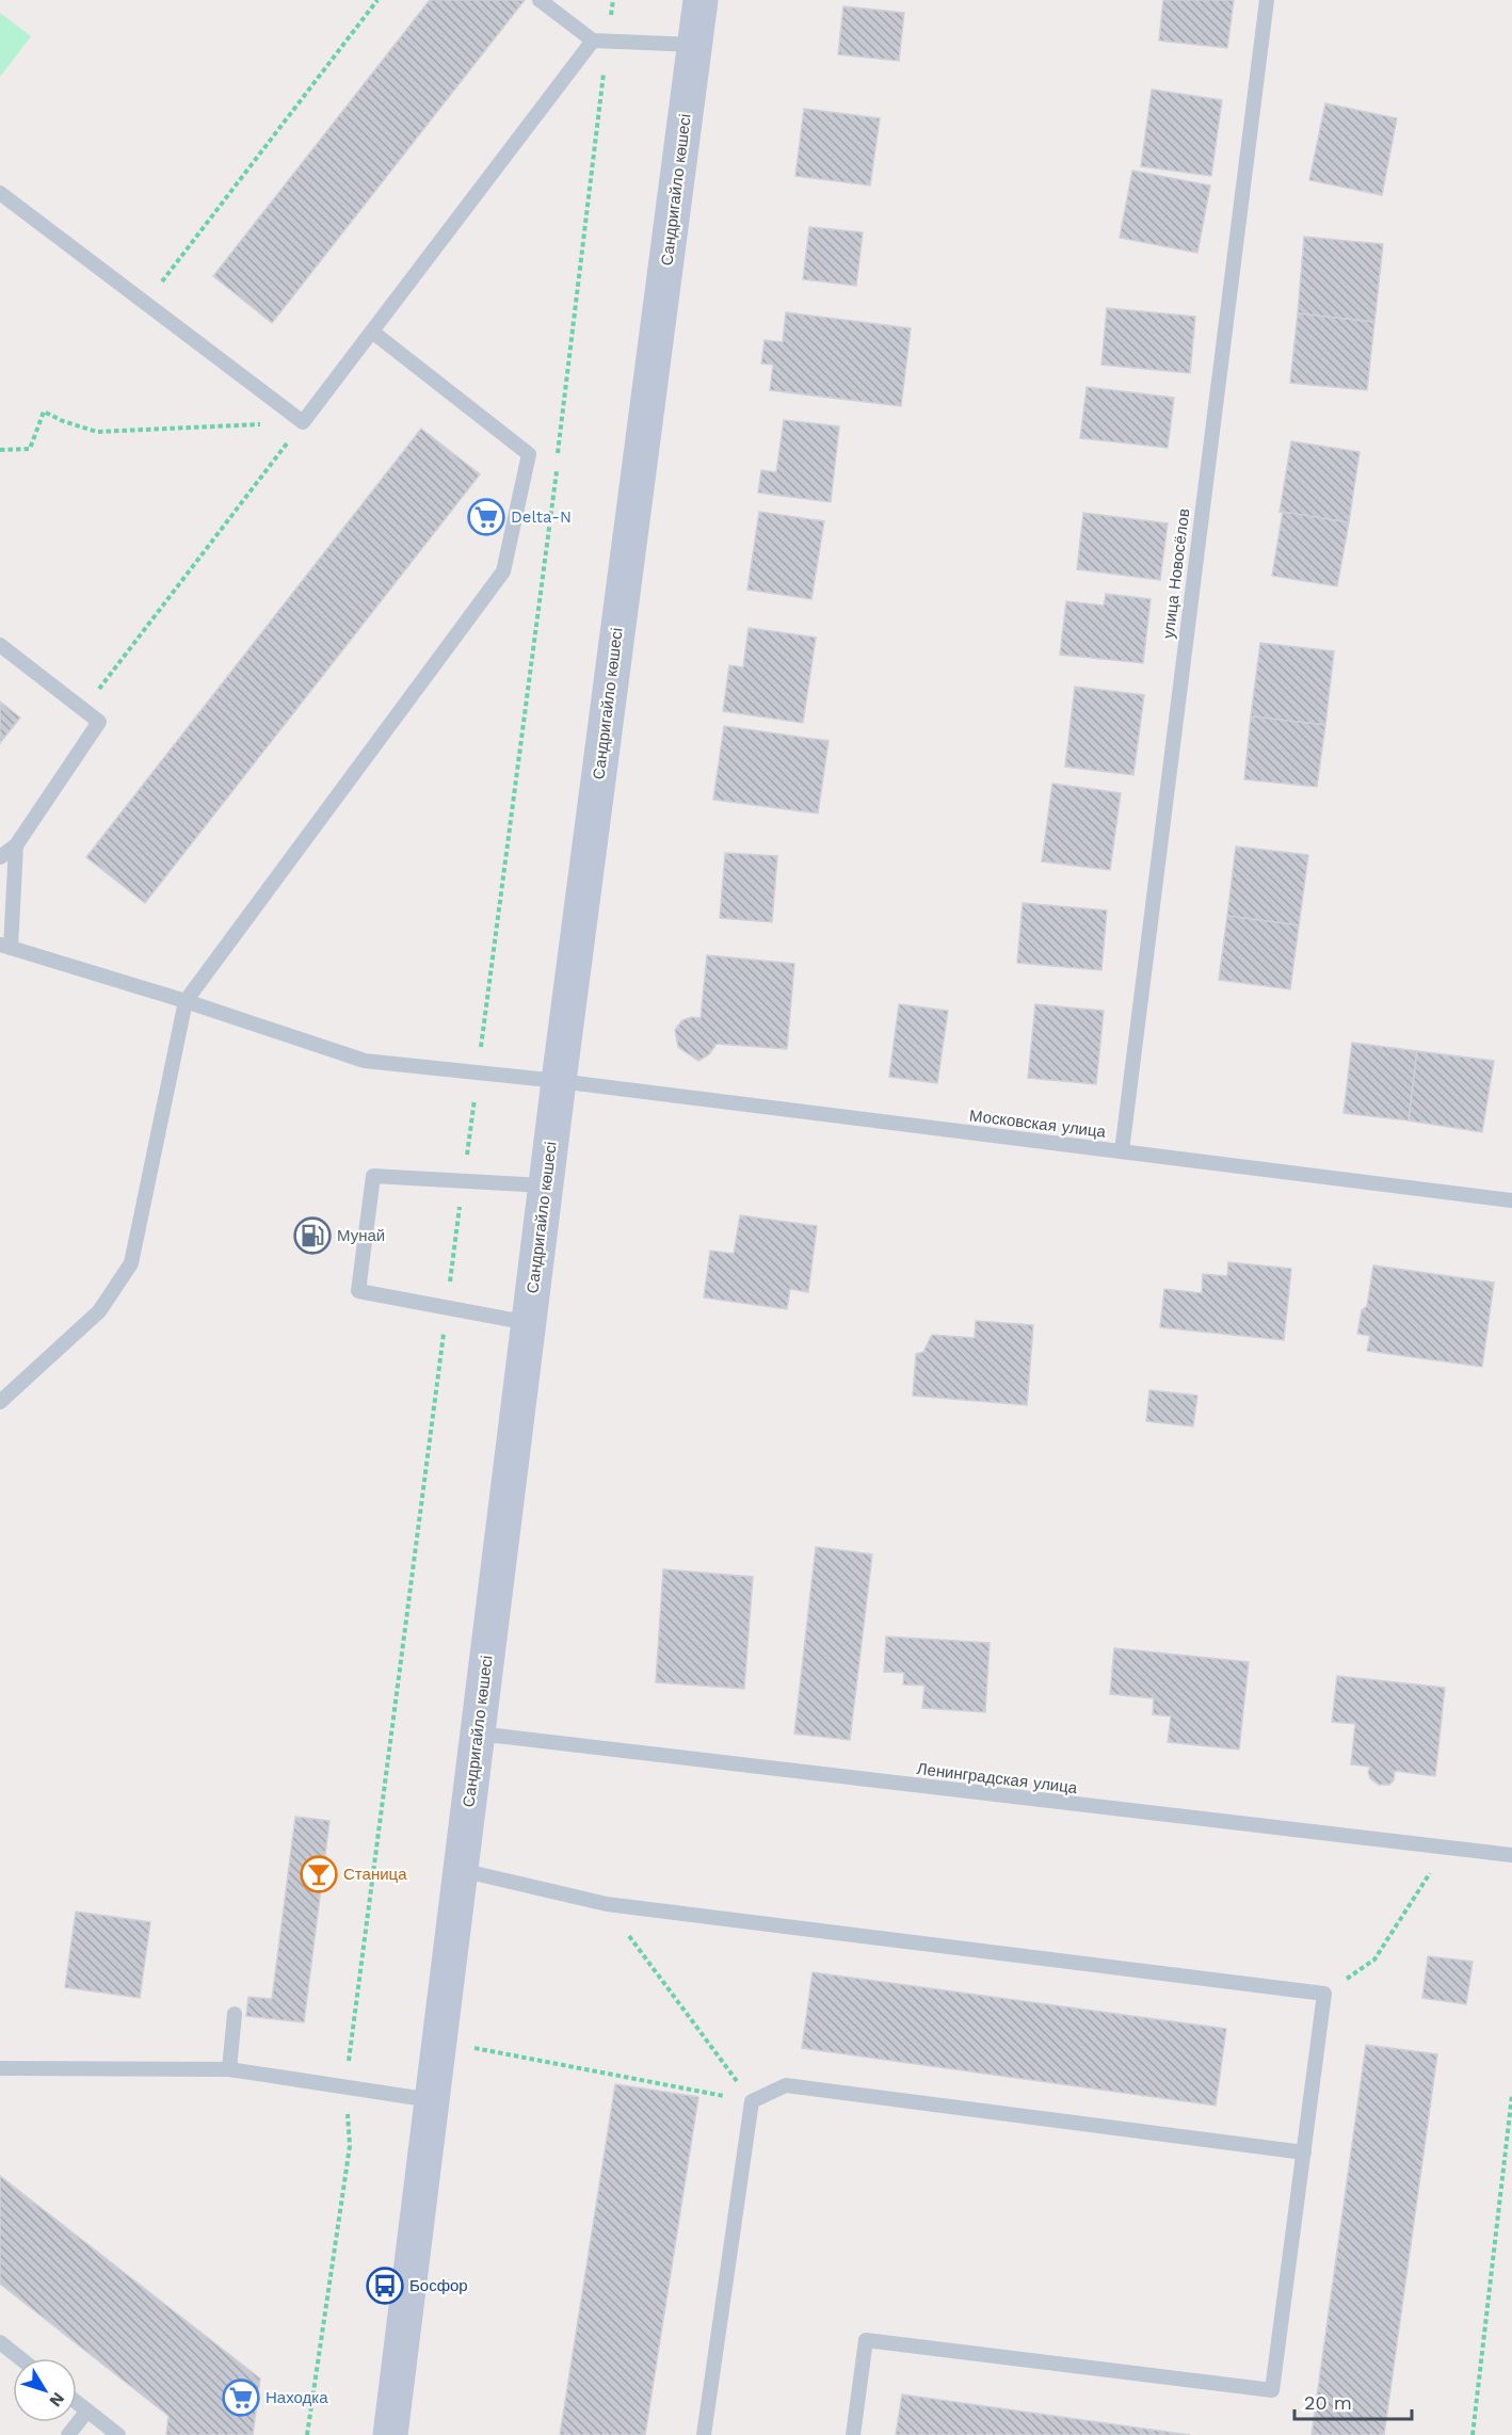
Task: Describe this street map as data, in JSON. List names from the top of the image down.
{
  "streets": {
    "street": ["Сандригайло көшесі"],
    "lane": ["улица Новосёлов", "Московская улица", "Ленинградская улица"]
  },
  "crossings": [
    ["Сандригайло көшесі", "Московская улица"],
    ["Сандригайло көшесі", "Ленинградская улица"],
    ["улица Новосёлов", "Московская улица"]
  ],
  "places": {
    "supermarket": ["Delta-N", "Находка"],
    "fuel station": ["Мунай"],
    "bar": ["Станица"],
    "bus stop": ["Босфор"]
  },
  "scale_bar": "20 m",
  "north": "bottom right"
}
